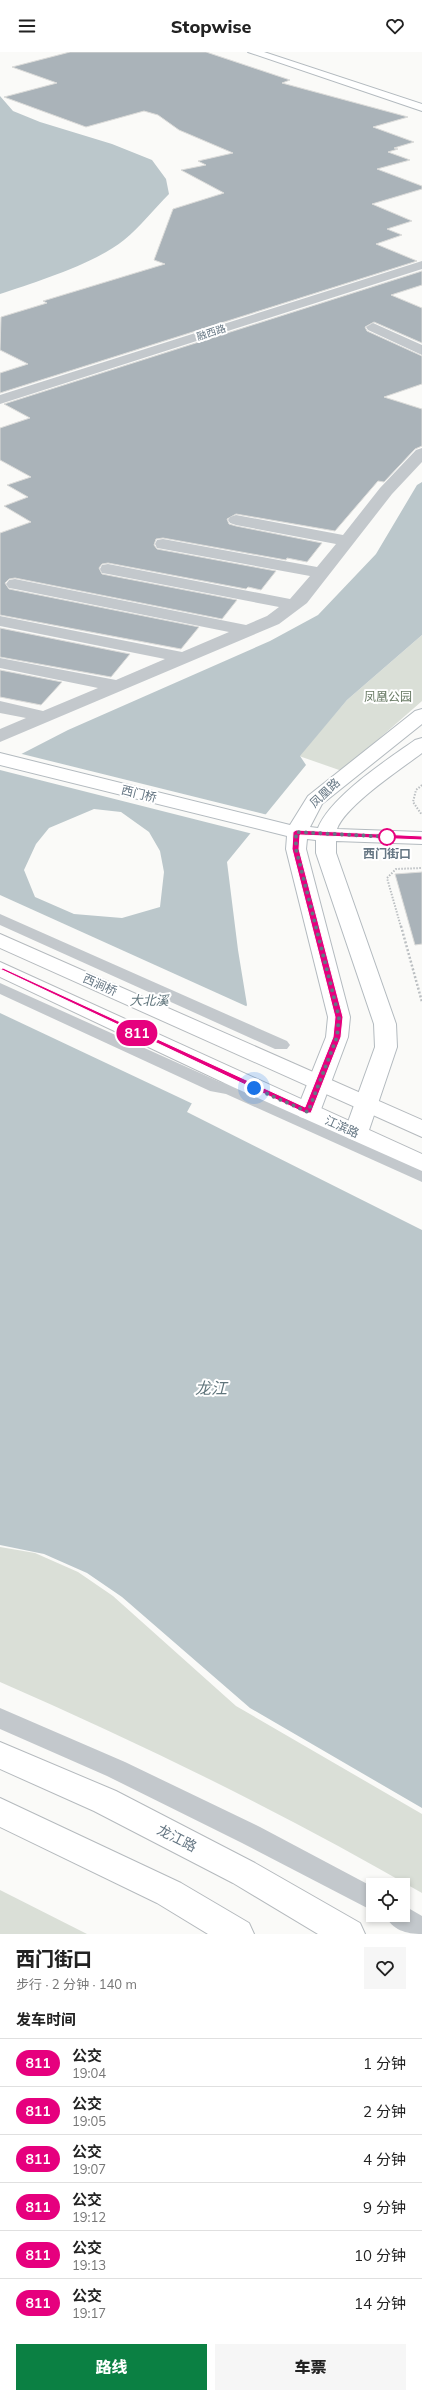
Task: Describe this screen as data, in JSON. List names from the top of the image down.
{
  "streets": {
    "street": [
      "融西路",
      "凤凰路",
      "西门桥",
      "西涧桥",
      "江滨路",
      "龙江路"
    ]
  },
  "crossings": [
    ["凤凰路", "西门桥"],
    ["凤凰路", "江滨路"]
  ],
  "water": ["大北溪", "龙江"],
  "parks": ["凤凰公园"],
  "places": ["西门街口"],
  "lines": ["bus line 811"],
  "page": {
    "header": "Stopwise",
    "on_map": "811",
    "heading": [
      ["西门街口", "步行 · 2 分钟 · 140 m"],
      "发车时间"
    ],
    "list": [
      {
        "mark": "811",
        "name": "公交",
        "note": "19:04",
        "value": "1 分钟"
      },
      {
        "mark": "811",
        "name": "公交",
        "note": "19:05",
        "value": "2 分钟"
      },
      {
        "mark": "811",
        "name": "公交",
        "note": "19:07",
        "value": "4 分钟"
      },
      {
        "mark": "811",
        "name": "公交",
        "note": "19:12",
        "value": "9 分钟"
      },
      {
        "mark": "811",
        "name": "公交",
        "note": "19:13",
        "value": "10 分钟"
      },
      {
        "mark": "811",
        "name": "公交",
        "note": "19:17",
        "value": "14 分钟"
      }
    ],
    "buttons": ["路线", "车票"]
  }
}
